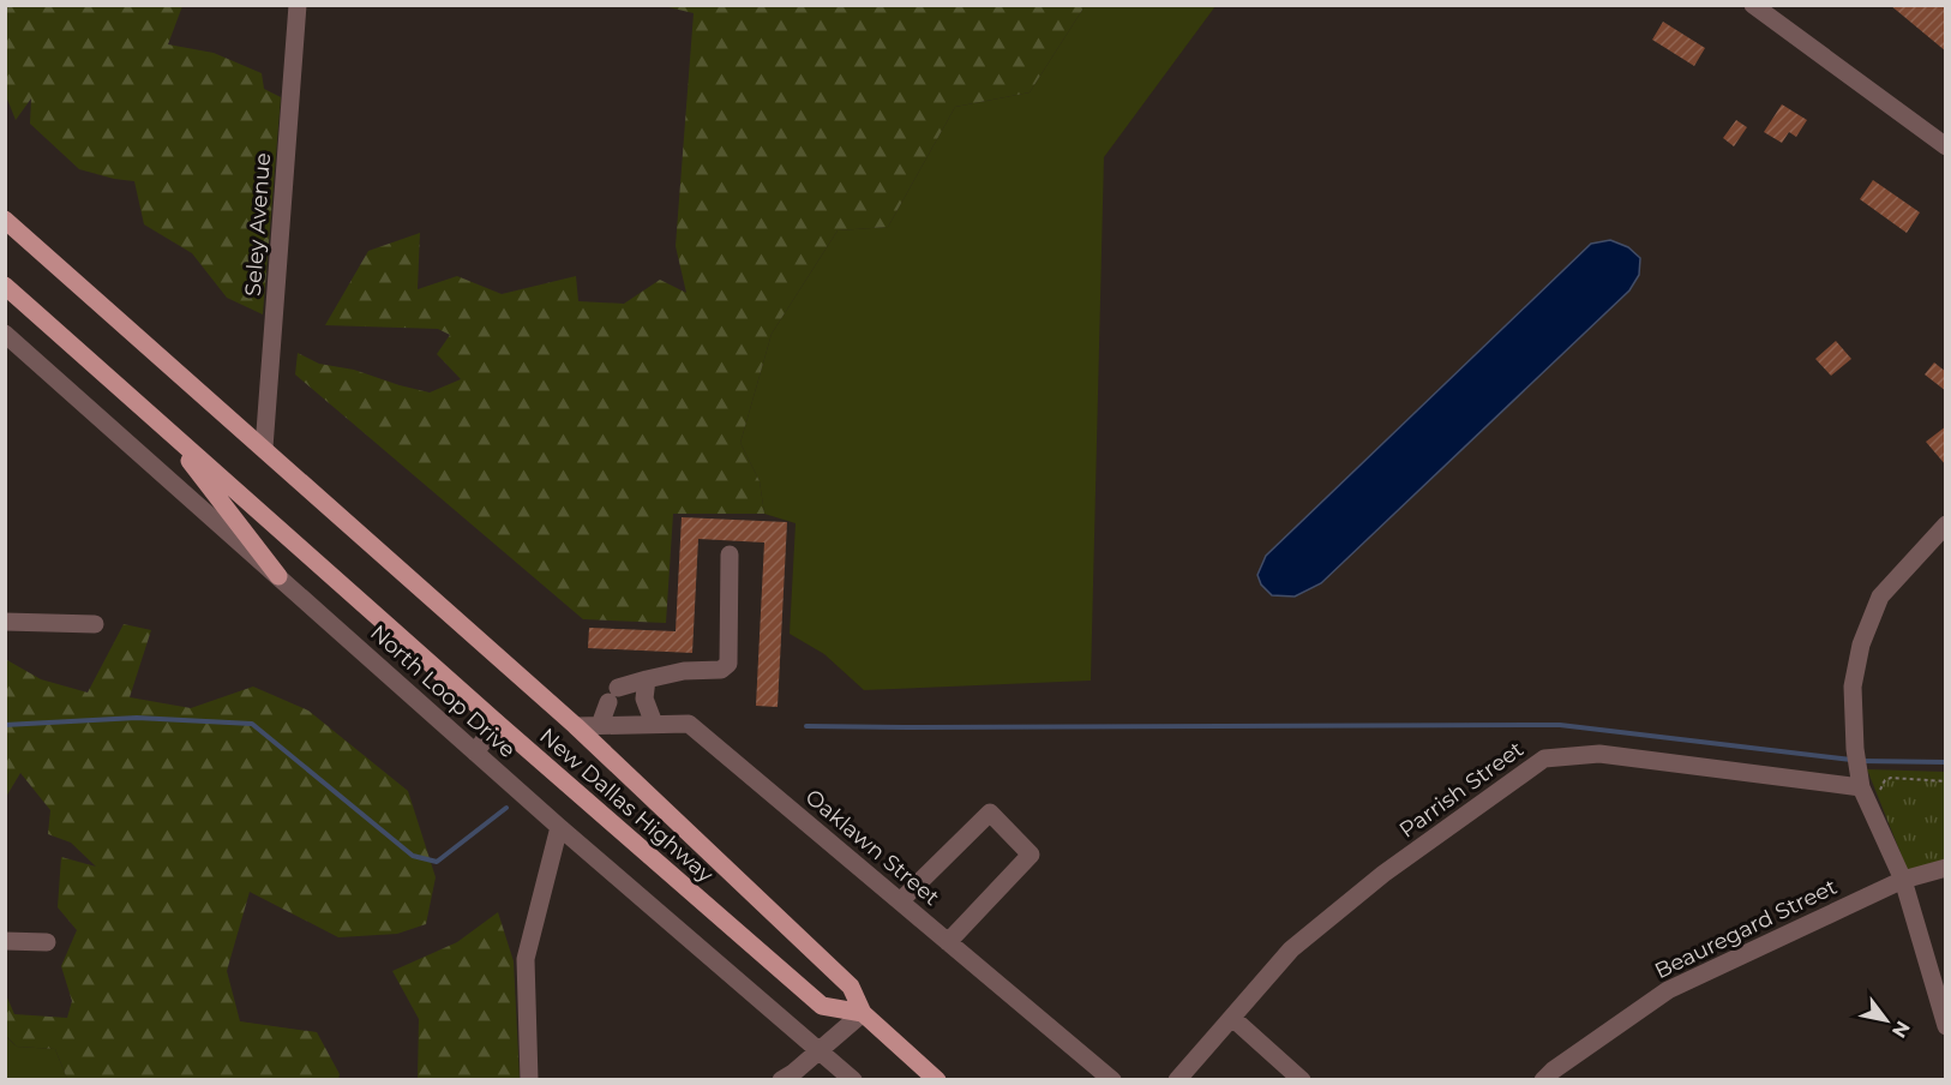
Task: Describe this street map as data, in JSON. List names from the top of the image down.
{
  "streets": {
    "main road": ["North Loop Drive", "New Dallas Highway"],
    "street": [
      "Seley Avenue",
      "Parrish Street",
      "Oaklawn Street",
      "Beauregard Street"
    ]
  },
  "crossings": [
    ["North Loop Drive", "New Dallas Highway"],
    ["New Dallas Highway", "Oaklawn Street"]
  ],
  "north": "bottom right"
}
